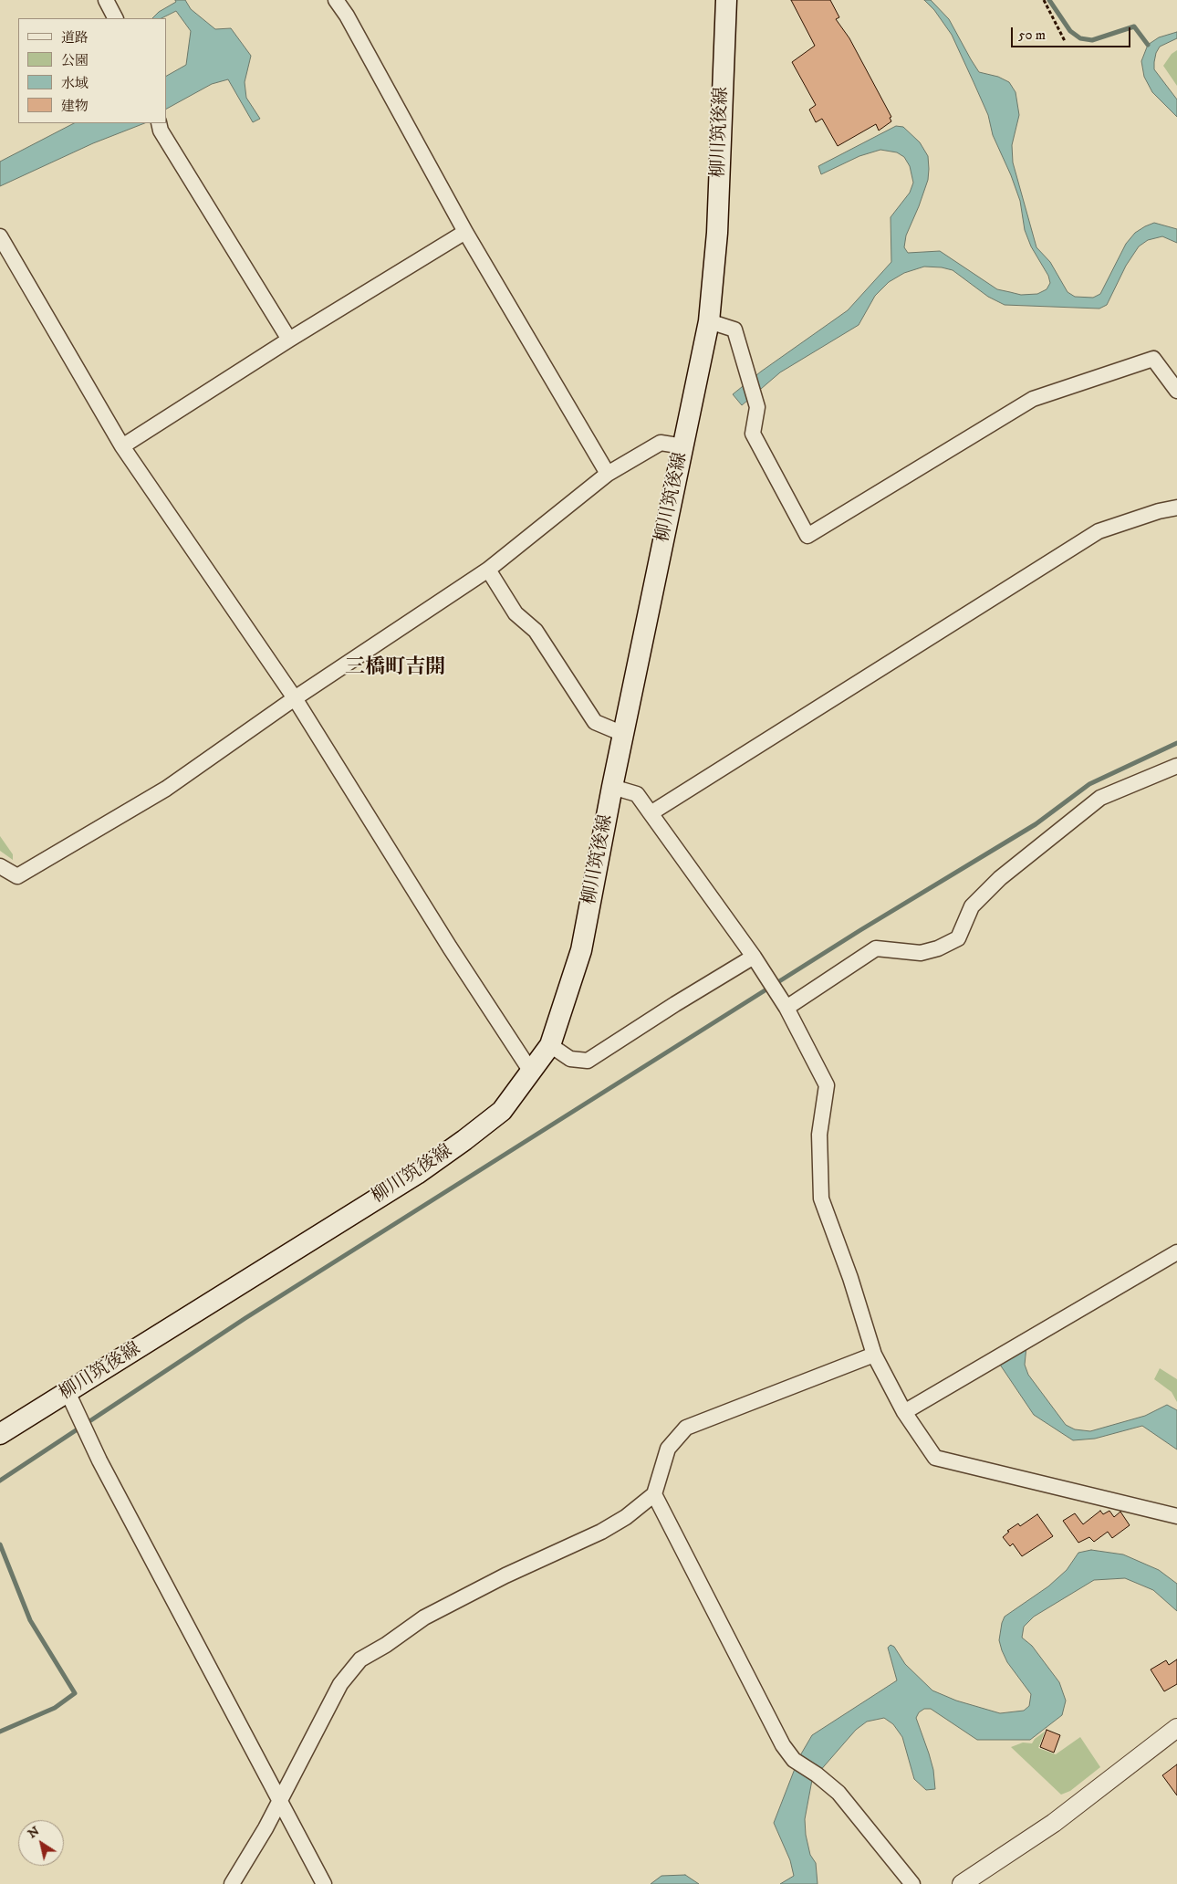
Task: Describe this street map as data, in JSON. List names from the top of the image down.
{
  "streets": {
    "main road": ["柳川筑後線"]
  },
  "districts": ["三橋町吉開"],
  "legend": [
    "道路",
    "公園",
    "水域",
    "建物"
  ],
  "scale_bar": "50 m",
  "north": "top left"
}
